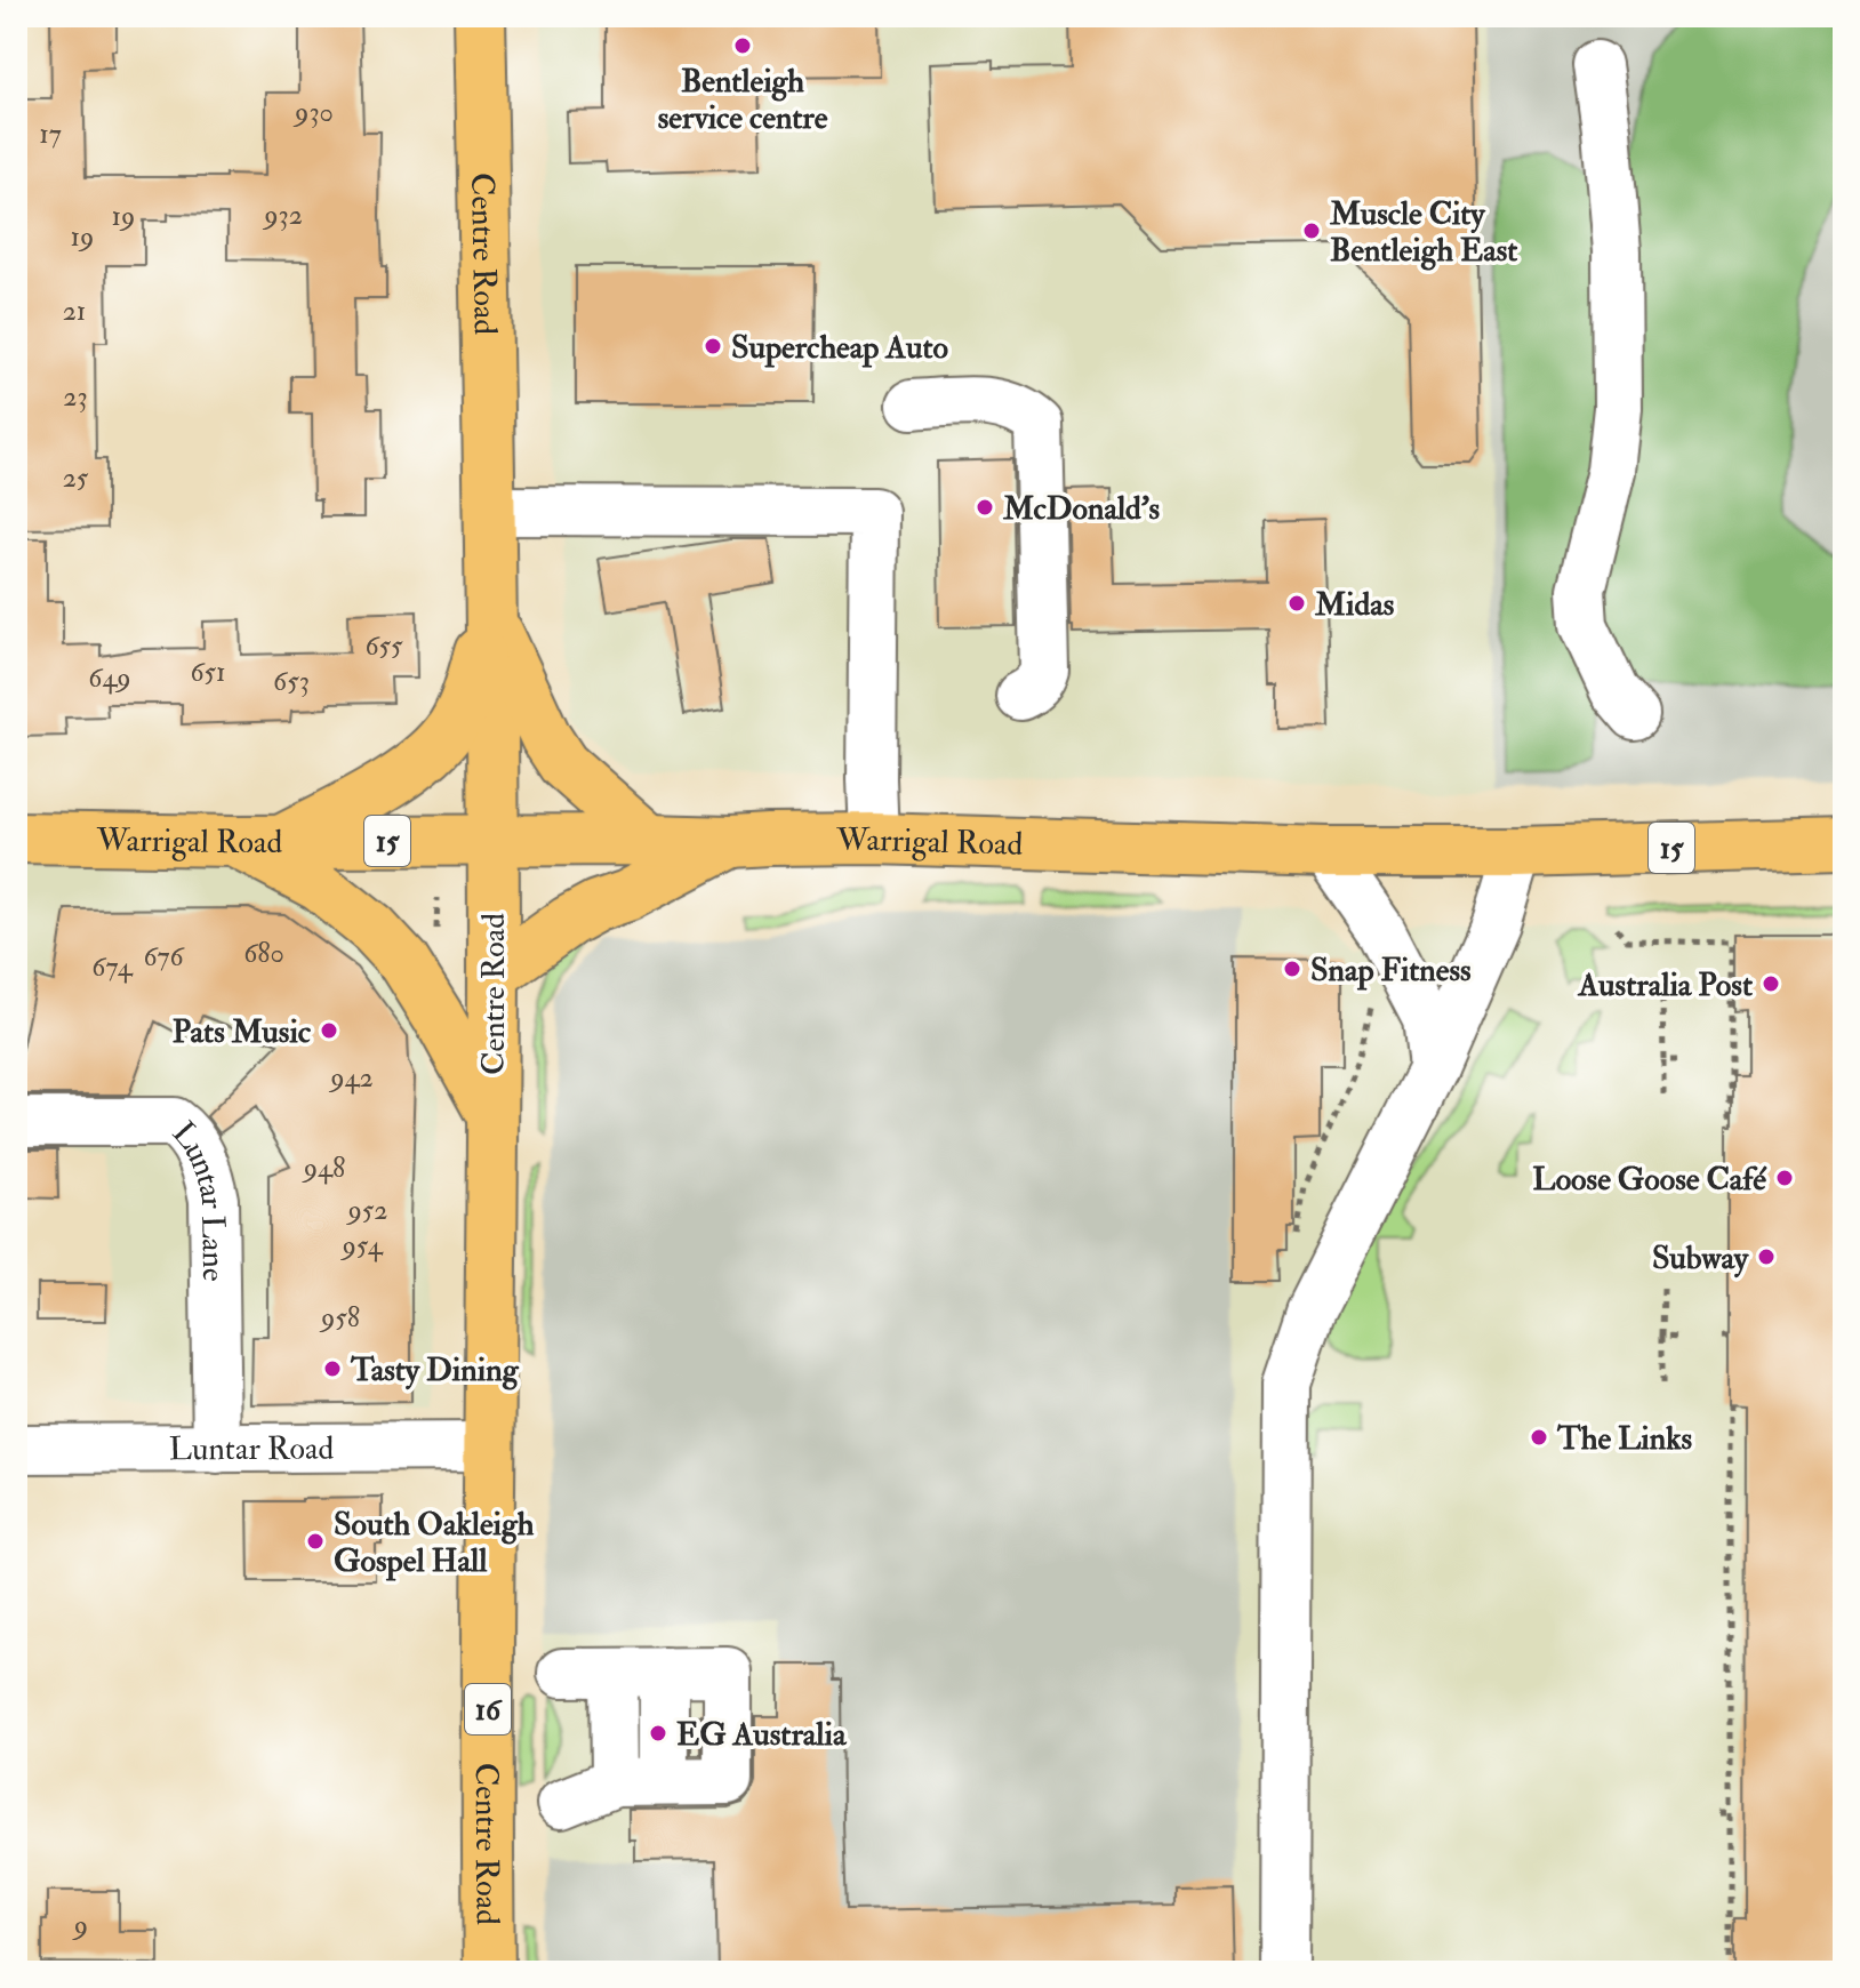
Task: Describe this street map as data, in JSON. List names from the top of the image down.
{
  "streets": {
    "main road": [
      "Centre Road",
      "Warrigal Road",
      "15",
      "16"
    ],
    "street": ["Luntar Lane", "Luntar Road"]
  },
  "crossings": [
    ["Centre Road", "Warrigal Road"],
    ["Centre Road", "Luntar Road"],
    ["Luntar Lane", "Luntar Road"]
  ],
  "places": [
    "Bentleigh service centre",
    "Muscle City Bentleigh East",
    "Supercheap Auto",
    "McDonald's",
    "Midas",
    "Snap Fitness",
    "Australia Post",
    "Pats Music",
    "Loose Goose Café",
    "Subway",
    "Tasty Dining",
    "The Links",
    "South Oakleigh Gospel Hall",
    "EG Australia"
  ],
  "house_numbers": [
    "930",
    "17",
    "932",
    "19",
    "19",
    "21",
    "23",
    "25",
    "655",
    "651",
    "649",
    "653",
    "680",
    "676",
    "674",
    "942",
    "948",
    "952",
    "954",
    "958",
    "9"
  ]
}
